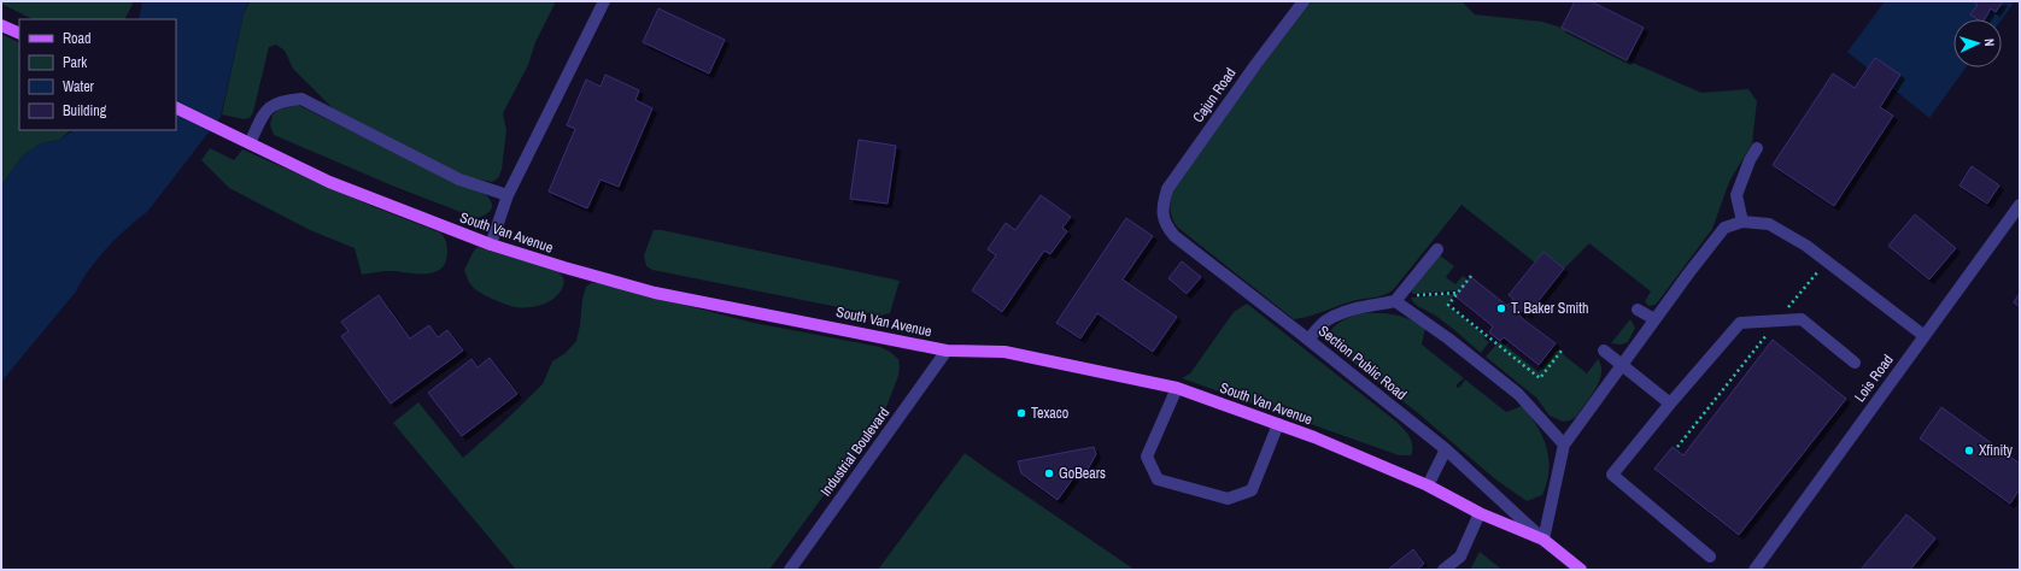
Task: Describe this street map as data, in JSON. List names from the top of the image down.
{
  "streets": {
    "main road": ["South Van Avenue"],
    "street": [
      "Cajun Road",
      "Section Public Road",
      "Lois Road",
      "Industrial Boulevard"
    ]
  },
  "crossings": [
    ["Cajun Road", "Section Public Road"],
    ["South Van Avenue", "Section Public Road"],
    ["South Van Avenue", "Industrial Boulevard"]
  ],
  "places": [
    "T. Baker Smith",
    "Texaco",
    "Xfinity",
    "GoBears"
  ],
  "legend": [
    "Road",
    "Park",
    "Water",
    "Building"
  ],
  "north": "right"
}
